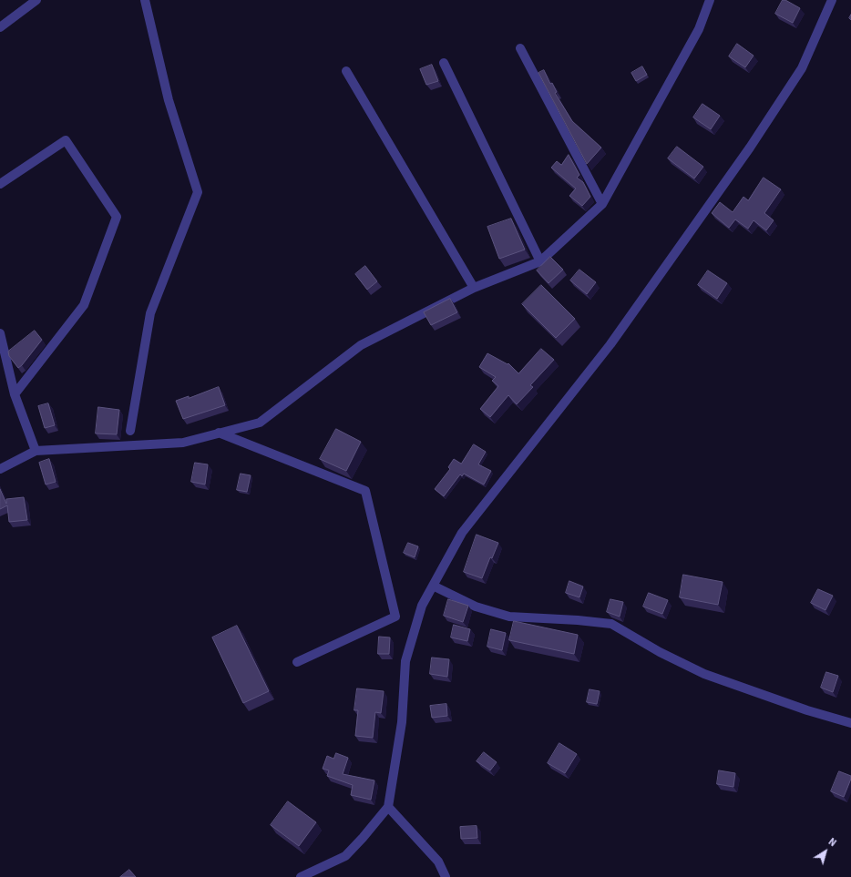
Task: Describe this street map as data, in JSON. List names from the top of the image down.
{
  "north": "top right"
}
